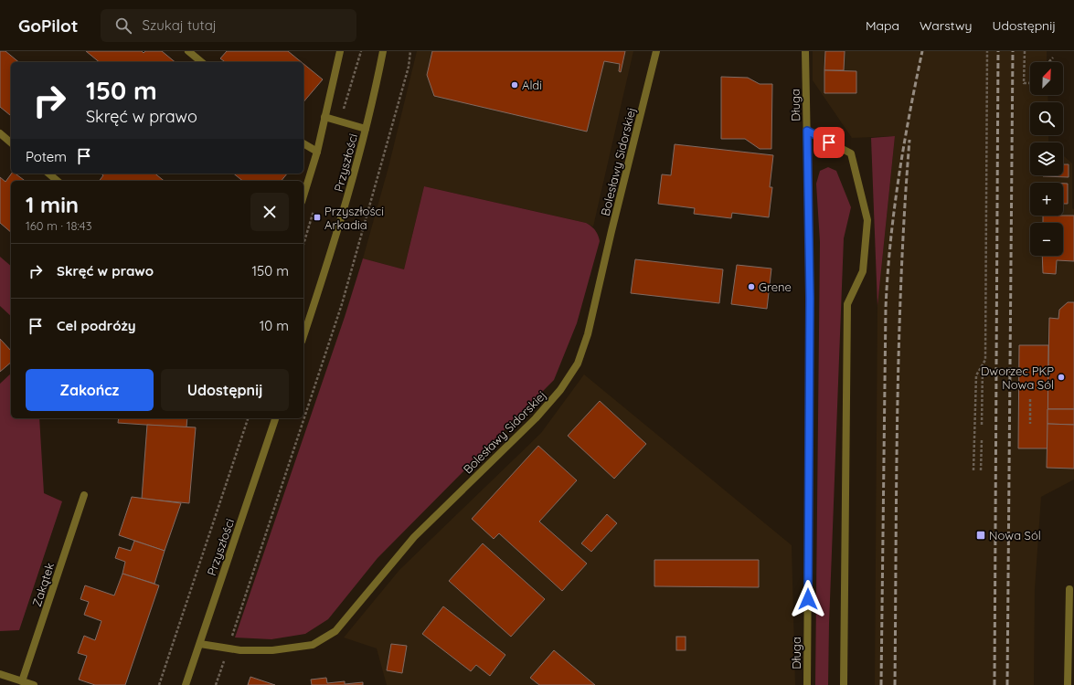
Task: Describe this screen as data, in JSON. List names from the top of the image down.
{
  "streets": {
    "street": [
      "Długa",
      "Bolesławy Sidorskiej",
      "Przyszłości",
      "Zakątek"
    ]
  },
  "crossings": [
    ["Bolesławy Sidorskiej", "Przyszłości"]
  ],
  "places": {
    "other": ["Aldi", "Grene", "Dworzec PKP Nowa Sól"],
    "transit": ["Przyszłości Arkadia", "Nowa Sól"]
  },
  "north": "top right",
  "page": {
    "header": "GoPilot",
    "search": "Szukaj tutaj",
    "nav": ["Mapa", "Warstwy", "Udostępnij"],
    "map_buttons": ["+", "−"],
    "turn": ["150 m", "Skręć w prawo"],
    "then": "Potem",
    "heading": ["1 min", "160 m · 18:43"],
    "list": [
      {
        "name": "Skręć w prawo",
        "value": "150 m"
      },
      {
        "name": "Cel podróży",
        "value": "10 m"
      }
    ],
    "buttons": ["Zakończ", "Udostępnij"]
  }
}
